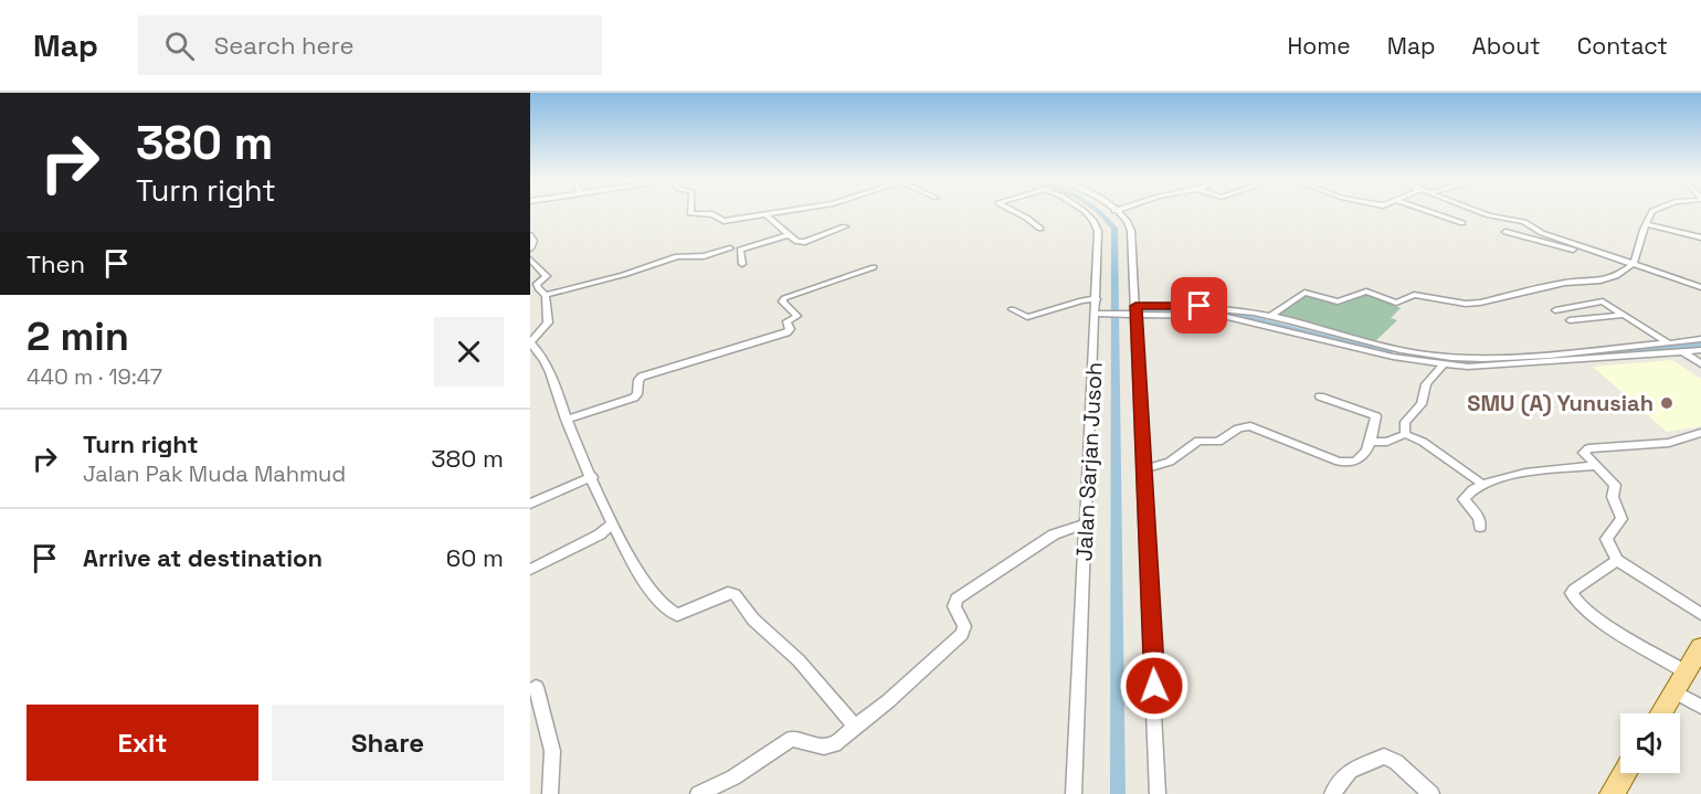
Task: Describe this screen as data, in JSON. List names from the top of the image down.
{
  "streets": {
    "street": ["Jalan Sarjan Jusoh"]
  },
  "places": ["SMU (A) Yunusiah"],
  "page": {
    "header": "Map",
    "search": "Search here",
    "nav": [
      "Home",
      "Map",
      "About",
      "Contact"
    ],
    "turn": ["380 m", "Turn right"],
    "then": "Then",
    "heading": ["2 min", "440 m · 19:47"],
    "list": [
      {
        "name": "Turn right",
        "note": "Jalan Pak Muda Mahmud",
        "value": "380 m"
      },
      {
        "name": "Arrive at destination",
        "value": "60 m"
      }
    ],
    "buttons": ["Exit", "Share"]
  }
}
